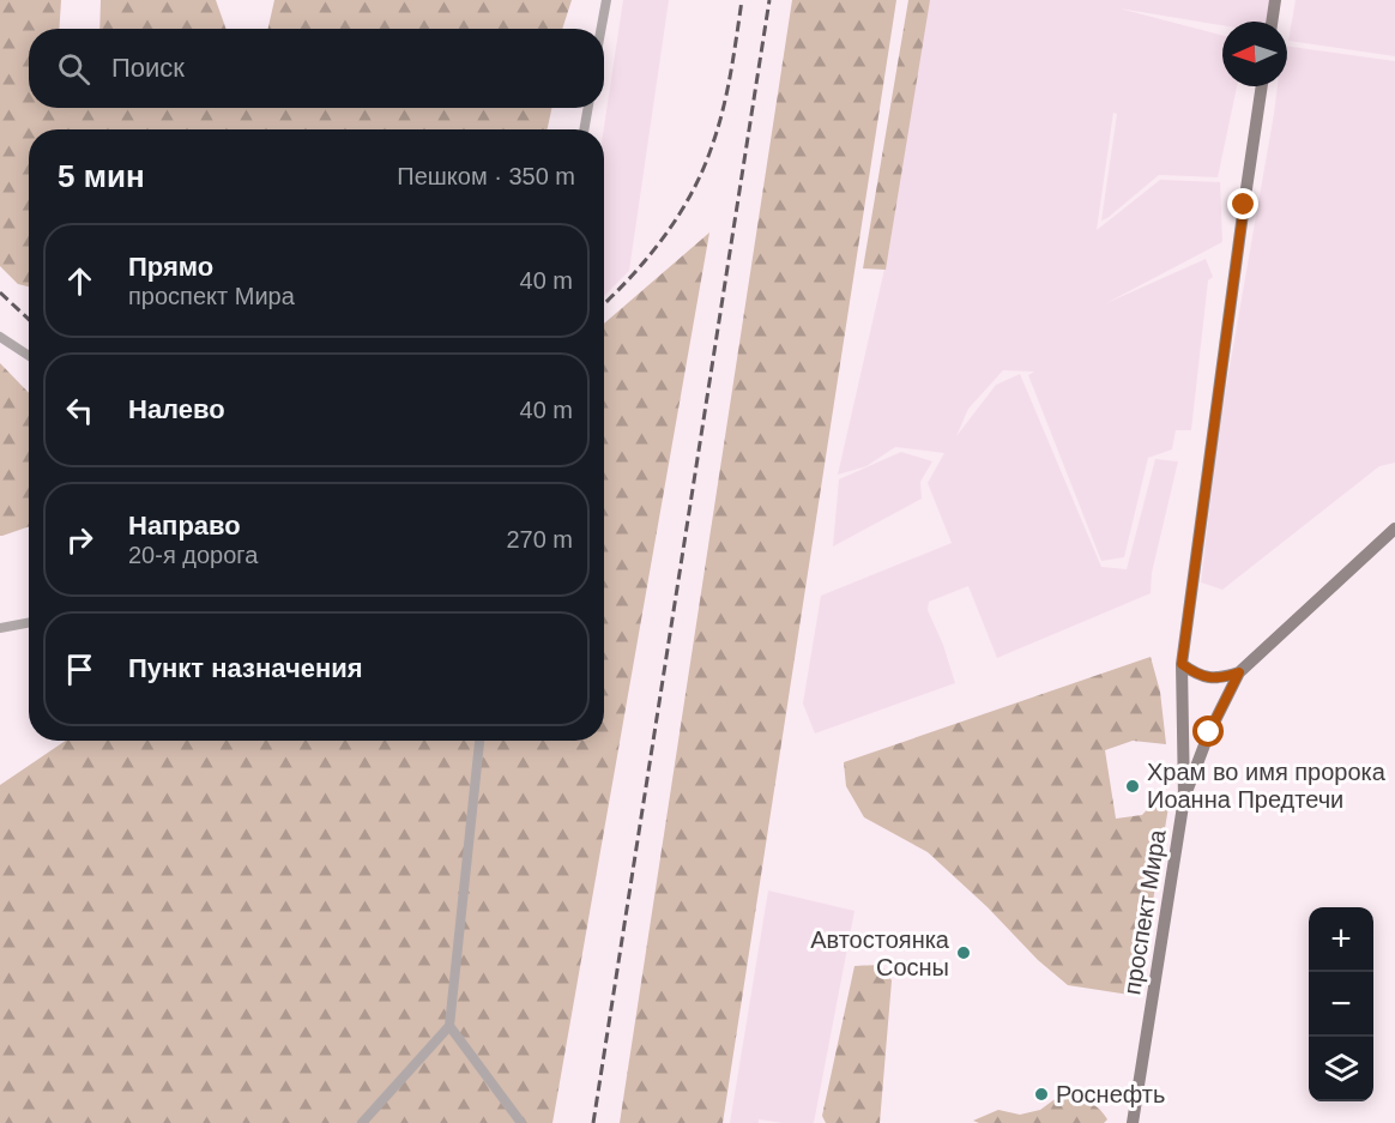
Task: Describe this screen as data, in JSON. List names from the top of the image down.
{
  "streets": {
    "main road": ["проспект Мира"]
  },
  "places": ["Храм во имя пророка Иоанна Предтечи", "Автостоянка Сосны", "Роснефть"],
  "north": "left",
  "page": {
    "search": "Поиск",
    "heading": ["5 мин", "Пешком · 350 m"],
    "list": [
      ["Прямо", "проспект Мира", "40 m"],
      ["Налево", "40 m"],
      ["Направо", "20-я дорога", "270 m"],
      "Пункт назначения"
    ],
    "map_buttons": ["+", "−"]
  }
}
